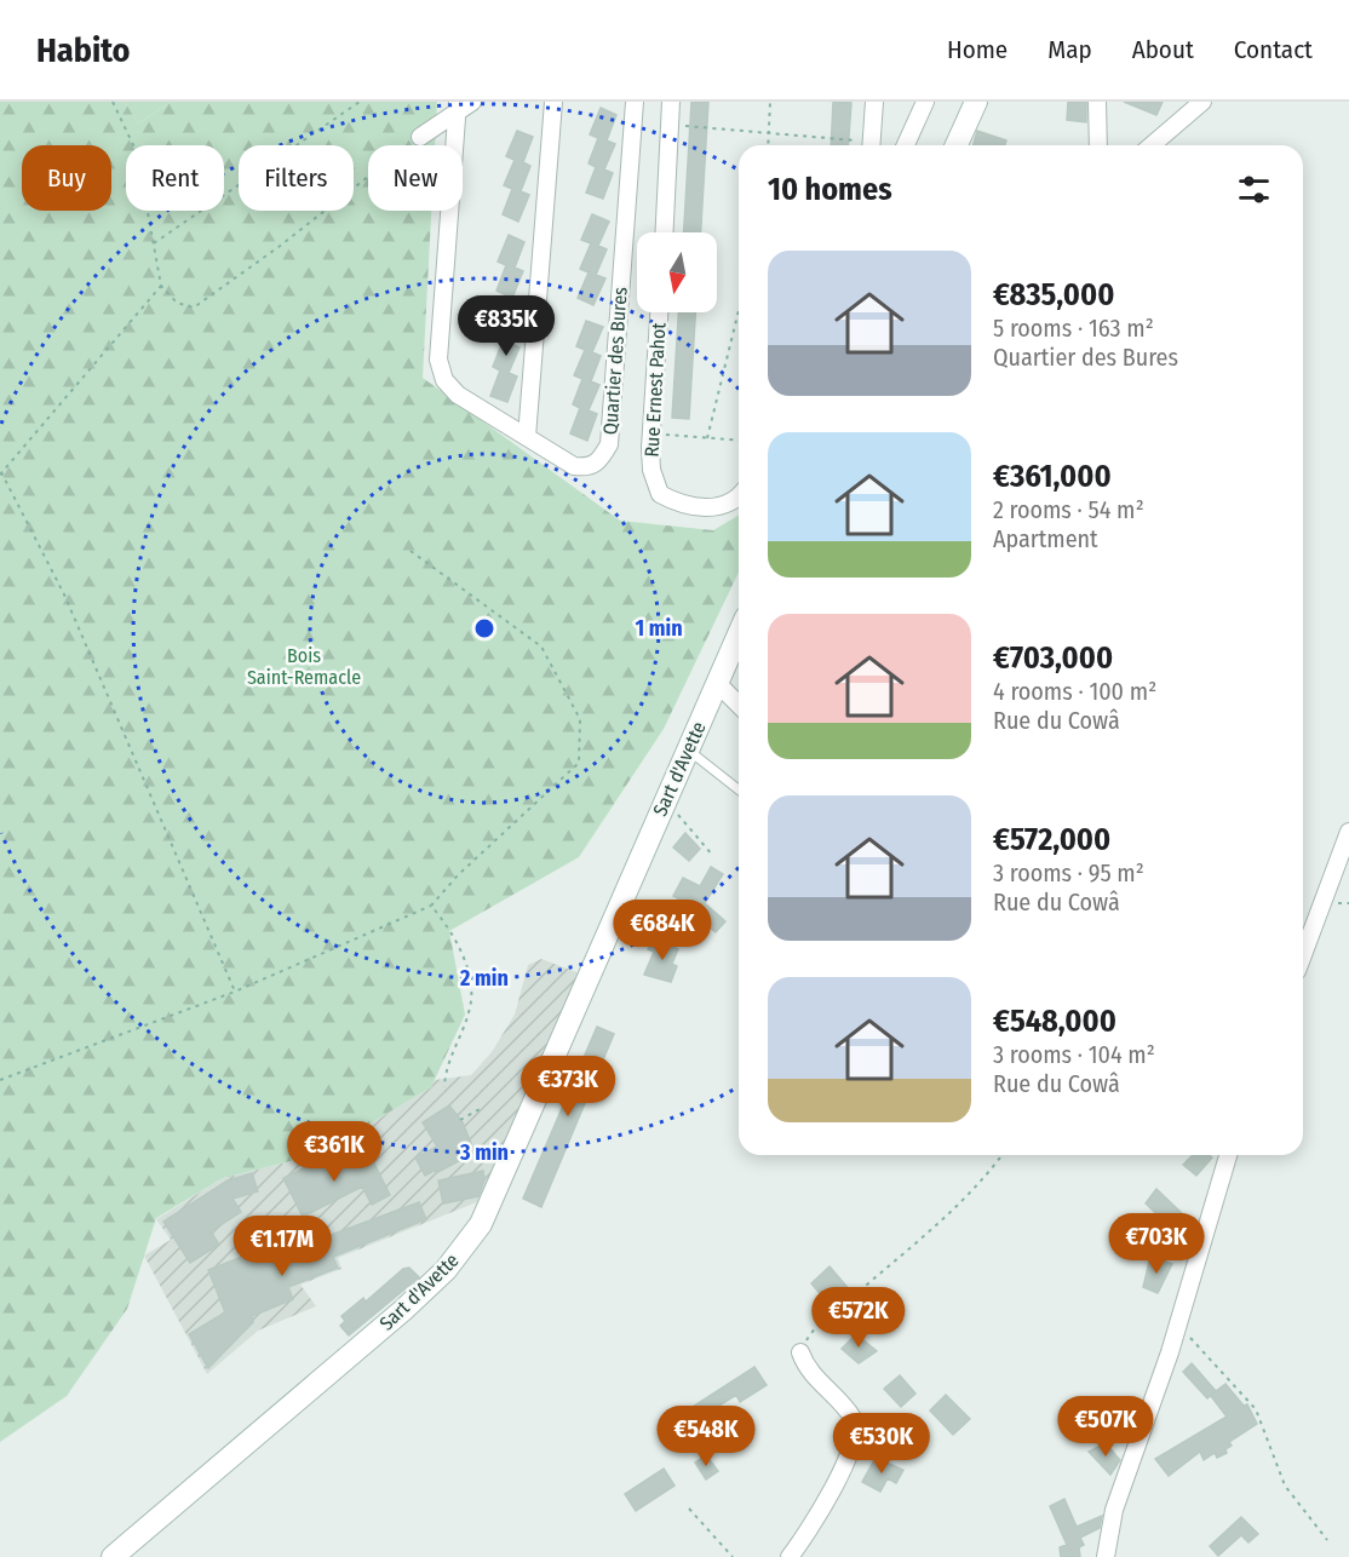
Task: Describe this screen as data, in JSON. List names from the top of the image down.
{
  "streets": {
    "street": ["Quartier des Bures", "Rue Ernest Pahot", "Sart d'Avette"]
  },
  "parks": ["Bois Saint-Remacle"],
  "north": "bottom",
  "page": {
    "header": "Habito",
    "nav": [
      "Home",
      "Map",
      "About",
      "Contact"
    ],
    "chip": [
      "Buy",
      "Rent",
      "Filters",
      "New"
    ],
    "heading": "10 homes",
    "list": [
      {
        "name": "€835,000",
        "note": "5 rooms · 163 m² · Quartier des Bures"
      },
      {
        "name": "€361,000",
        "note": "2 rooms · 54 m² · Apartment"
      },
      {
        "name": "€703,000",
        "note": "4 rooms · 100 m² · Rue du Cowâ"
      },
      {
        "name": "€572,000",
        "note": "3 rooms · 95 m² · Rue du Cowâ"
      },
      {
        "name": "€548,000",
        "note": "3 rooms · 104 m² · Rue du Cowâ"
      }
    ],
    "price": [
      "€835K",
      "€684K",
      "€373K",
      "€361K",
      "€703K",
      "€1.17M",
      "€572K",
      "€507K",
      "€548K",
      "€530K"
    ]
  },
  "rings": ["1 min", "2 min", "3 min"]
}
